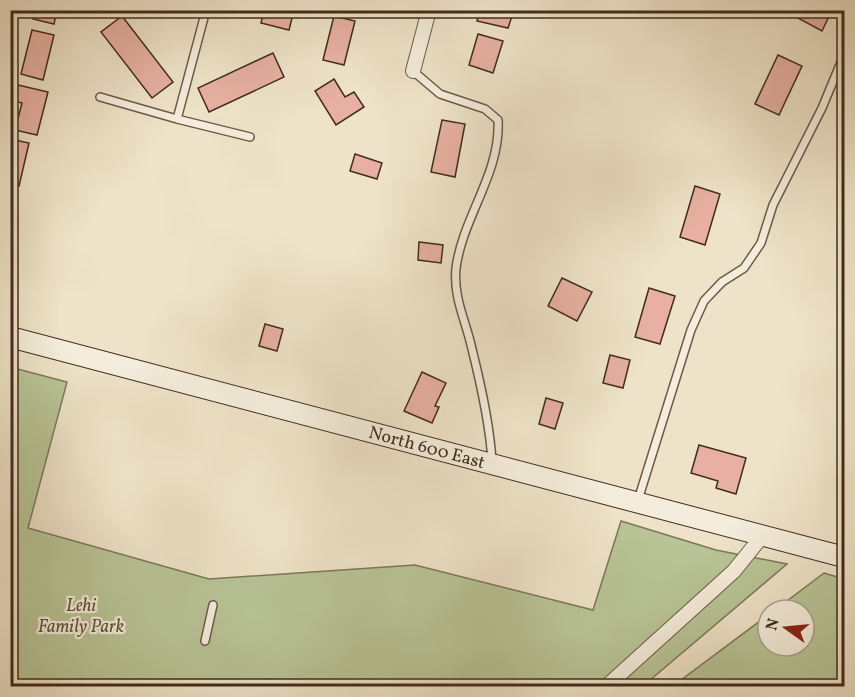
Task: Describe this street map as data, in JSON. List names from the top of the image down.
{
  "streets": {
    "street": ["North 600 East"]
  },
  "parks": ["Lehi Family Park"],
  "north": "left"
}
